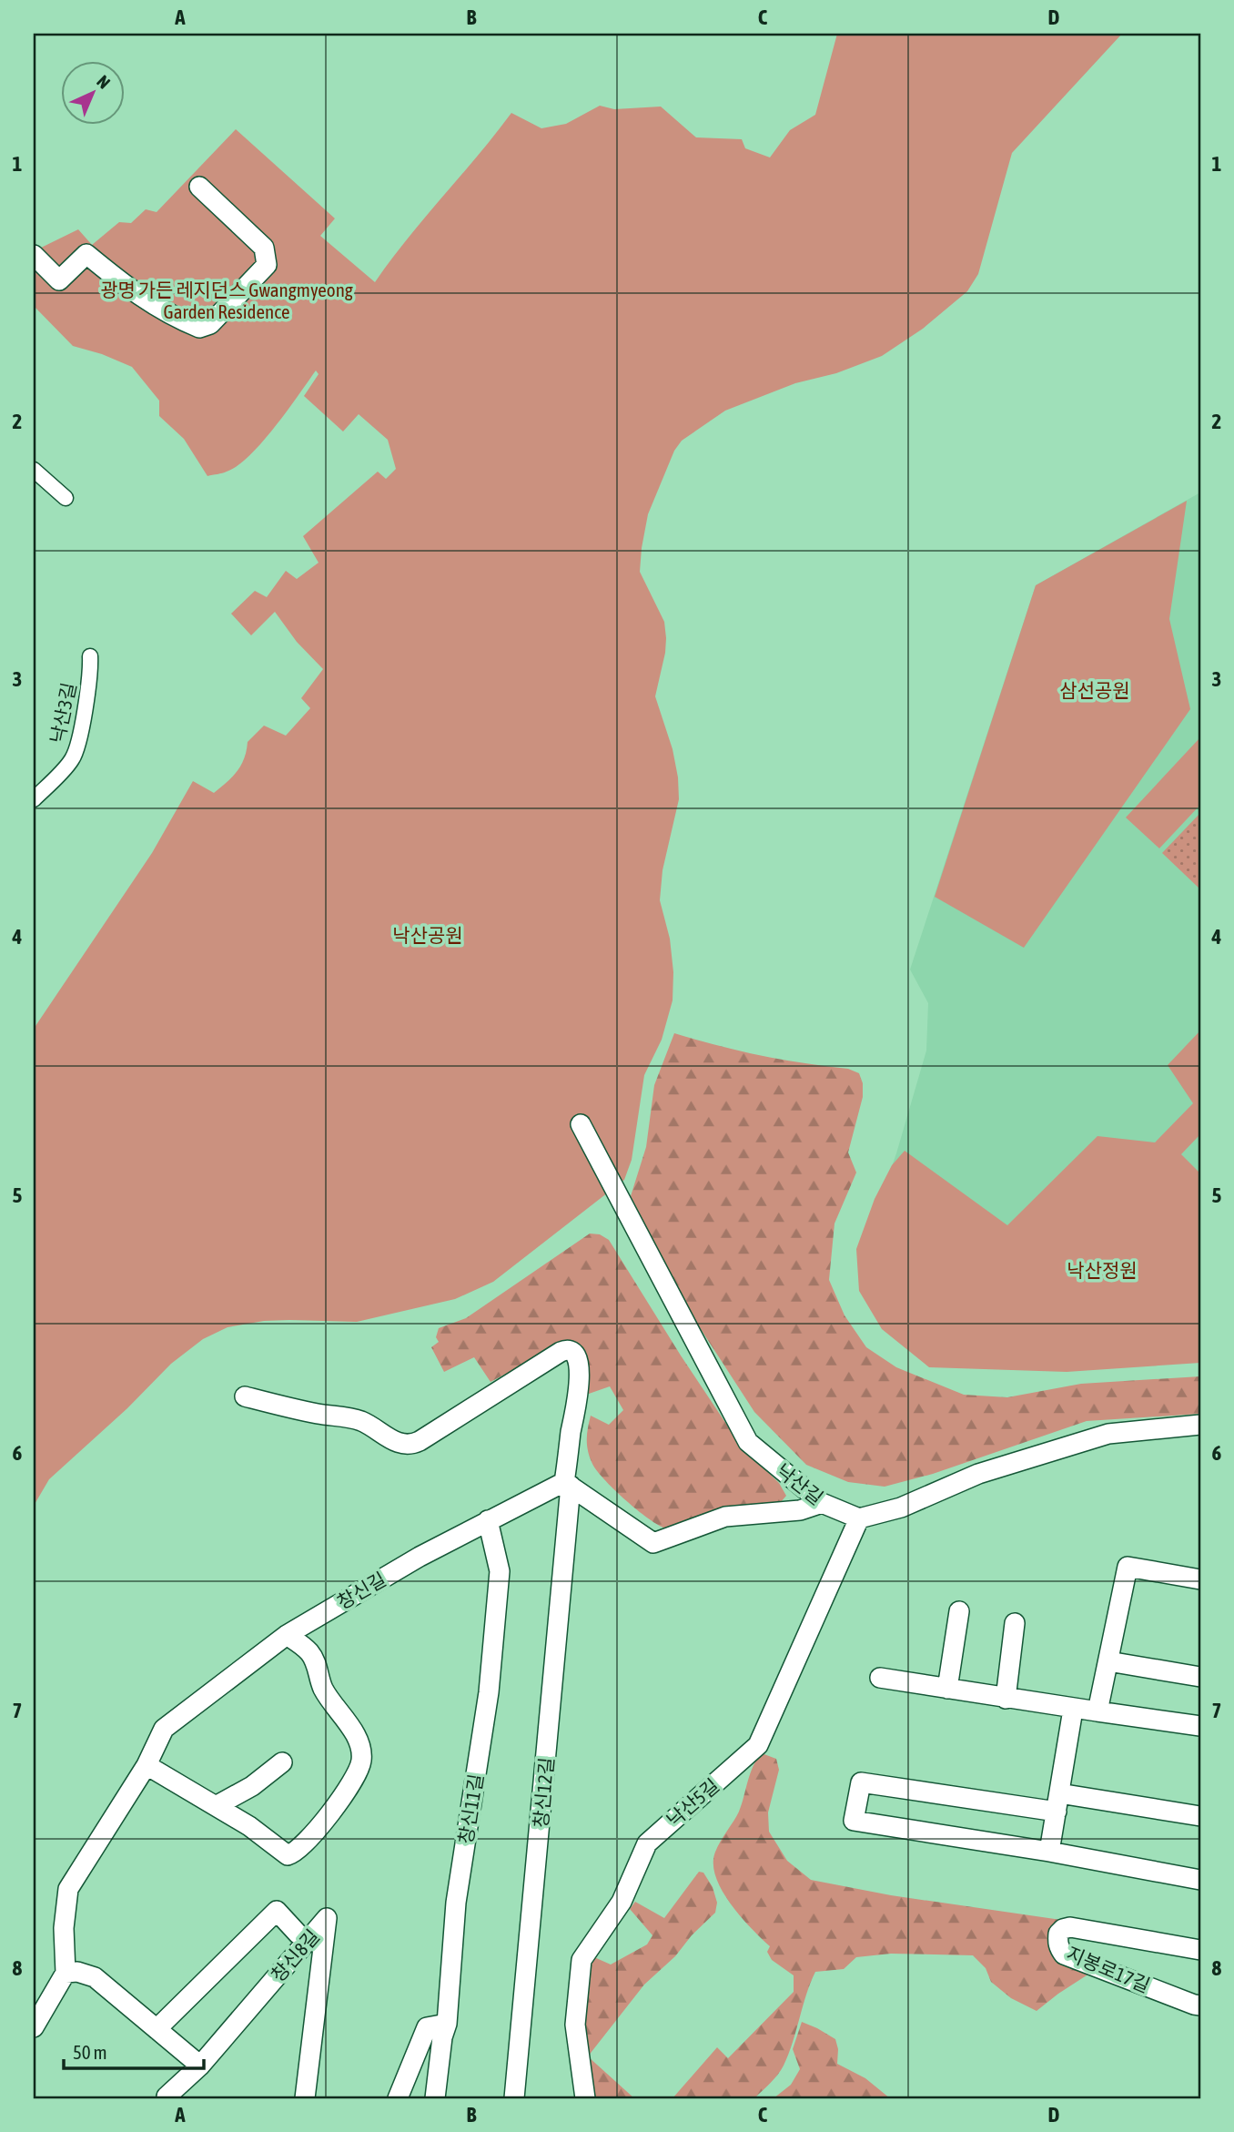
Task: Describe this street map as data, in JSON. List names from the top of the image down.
{
  "streets": {
    "street": [
      "낙산3길",
      "낙산길",
      "창신길",
      "창신12길",
      "낙산5길",
      "창신11길",
      "창신8길",
      "지봉로17길"
    ]
  },
  "crossings": [
    ["낙산길", "낙산5길"],
    ["창신길", "창신12길"],
    ["창신길", "창신11길"]
  ],
  "parks": [
    "광명 가든 레지던스 Gwangmyeong Garden Residence",
    "삼선공원",
    "낙산공원",
    "낙산정원"
  ],
  "scale_bar": "50 m",
  "north": "top right",
  "grid": {
    "columns": [
      "A",
      "B",
      "C",
      "D"
    ],
    "rows": [
      "1",
      "2",
      "3",
      "4",
      "5",
      "6",
      "7",
      "8"
    ]
  }
}
